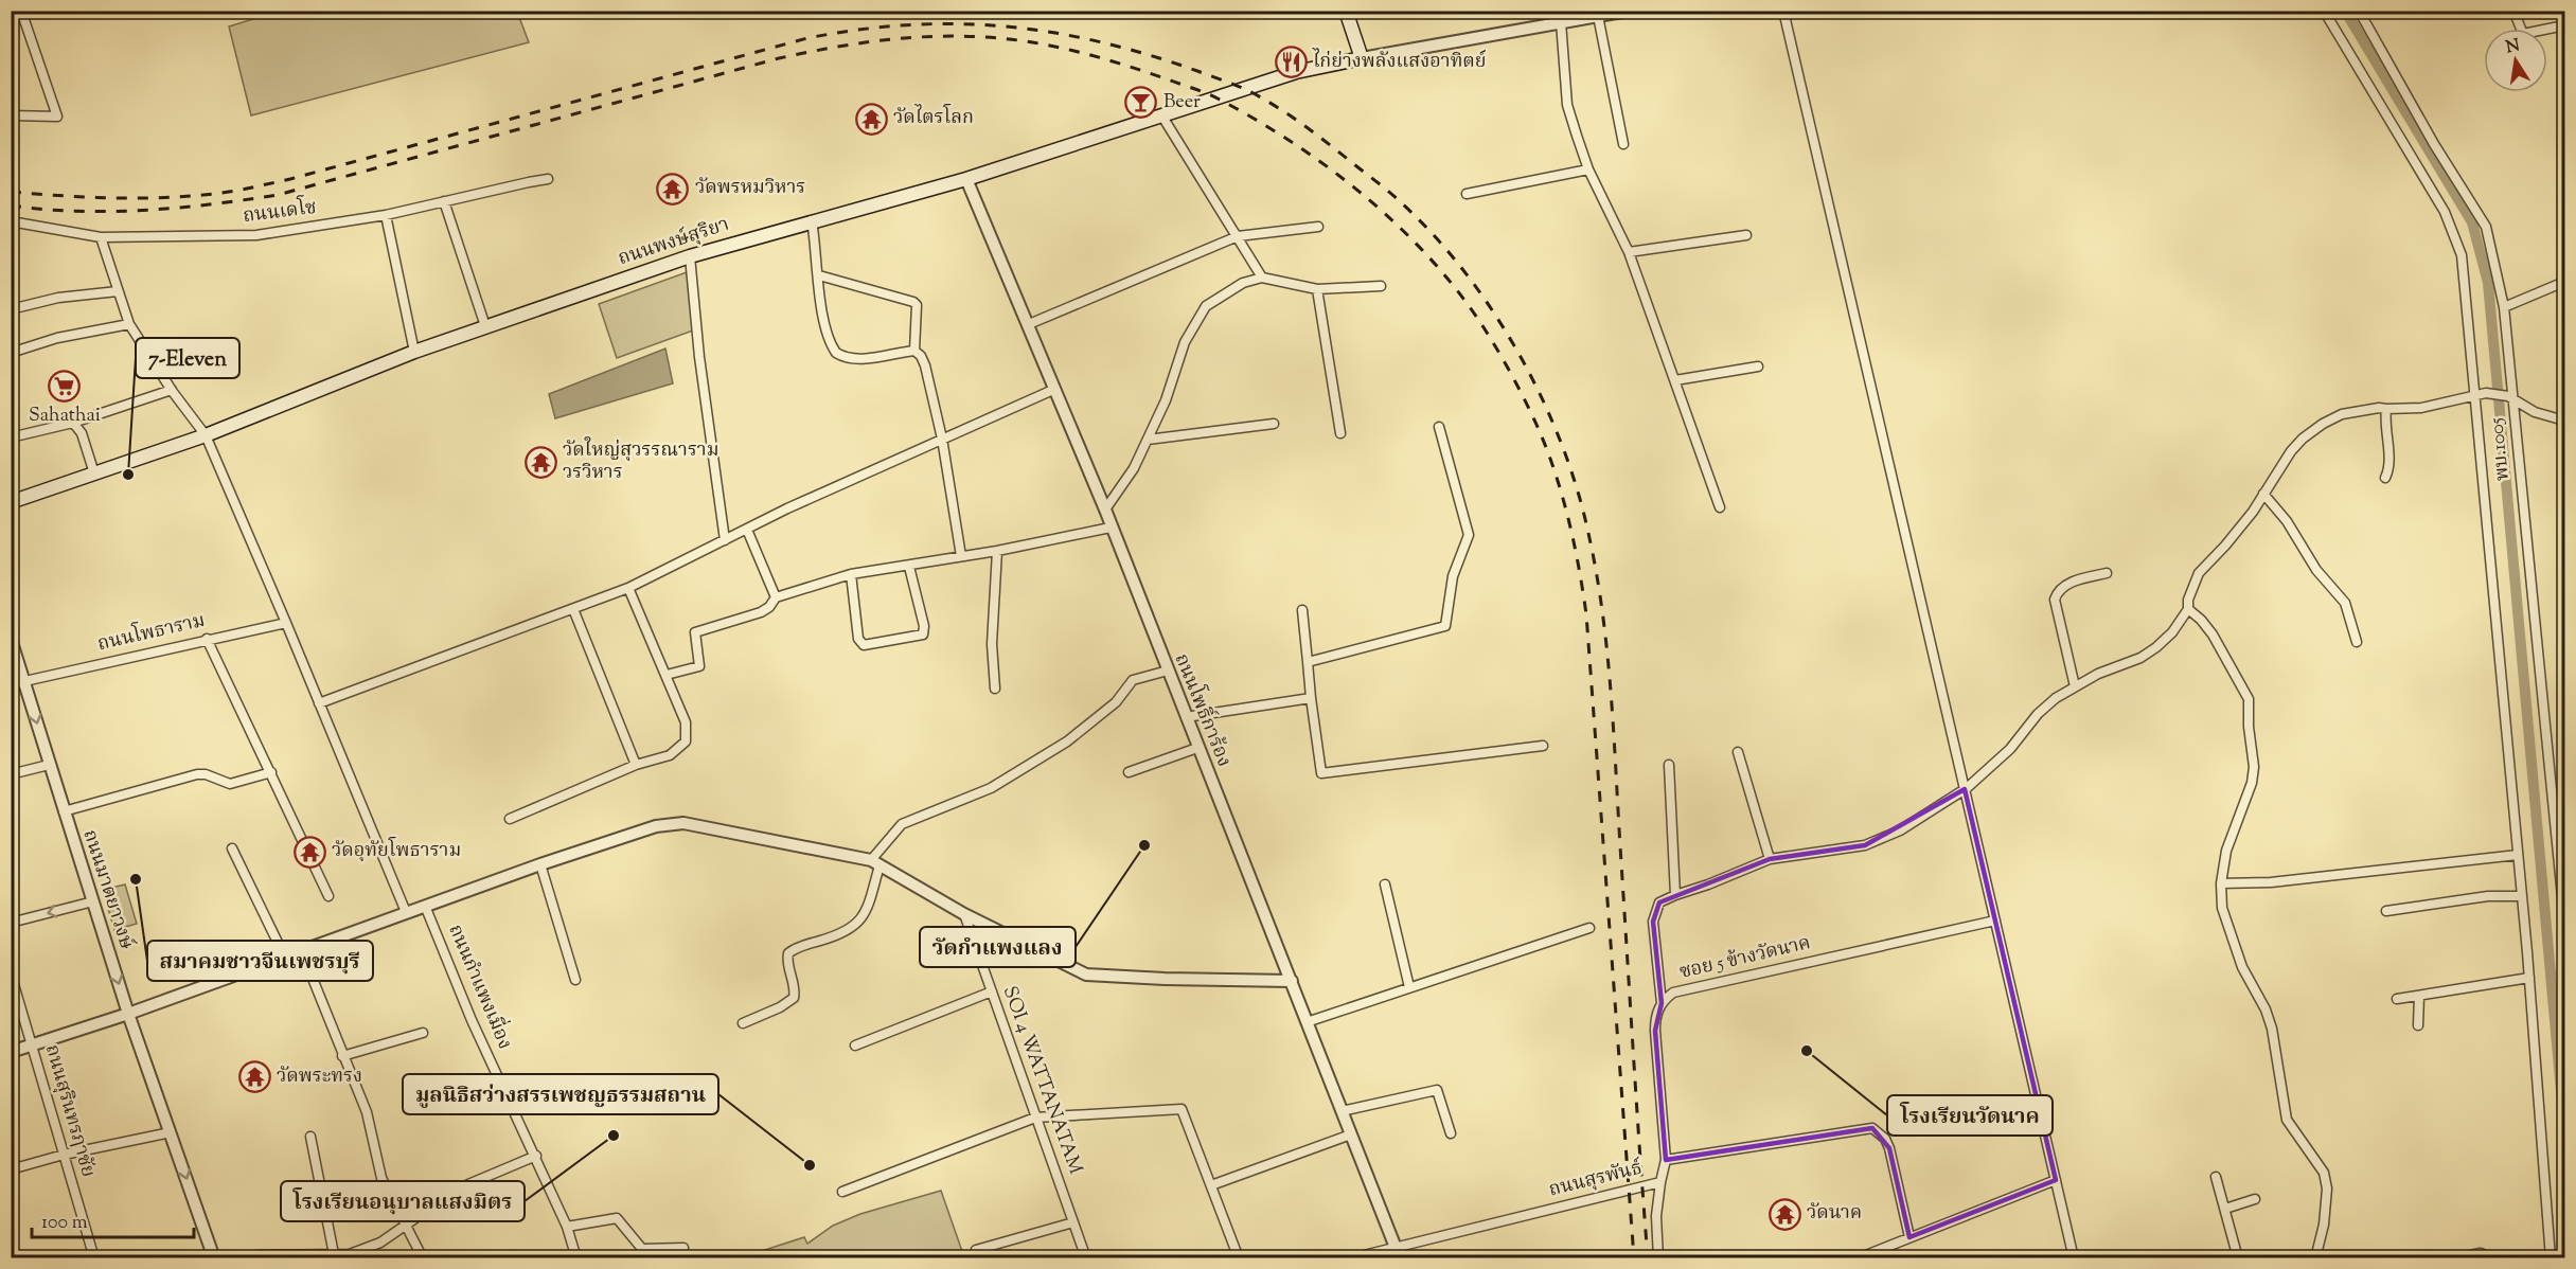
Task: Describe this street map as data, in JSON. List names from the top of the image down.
{
  "streets": {
    "main road": ["ถนนพงษ์สุริยา"],
    "street": [
      "ถนนเดโช",
      "พบ.1005",
      "ถนนโพธาราม",
      "ถนนโพธิ์การ้อง",
      "ถนนมาตยาวงษ์",
      "ซอย 5 ข้างวัดนาค",
      "ถนนกำแพงเมี่อง",
      "SOI 4 WATTANATAM",
      "ถนนสุรินทรฦาชัย",
      "ถนนสุรพันธ์"
    ]
  },
  "crossings": [
    ["ถนนพงษ์สุริยา", "ถนนโพธิ์การ้อง"],
    ["ถนนโพธาราม", "ถนนมาตยาวงษ์"],
    ["ถนนโพธิ์การ้อง", "ถนนสุรพันธ์"],
    ["ซอย 5 ข้างวัดนาค", "ถนนสุรพันธ์"]
  ],
  "one_way": ["ถนนมาตยาวงษ์"],
  "places": {
    "restaurant": ["ไก่ย่างพลังแสงอาทิตย์"],
    "bar": ["Beer"],
    "temple": [
      "วัดไตรโลก",
      "วัดพรหมวิหาร",
      "วัดใหญ่สุวรรณาราม วรวิหาร",
      "วัดอุทัยโพธาราม",
      "วัดพระทรง",
      "วัดนาค"
    ],
    "supermarket": ["Sahathai"],
    "other": [
      "7-Eleven",
      "วัดกำแพงแลง",
      "สมาคมชาวจีนเพชรบุรี",
      "โรงเรียนวัดนาค",
      "โรงเรียนอนุบาลแสงมิตร",
      "มูลนิธิสว่างสรรเพชญธรรมสถาน"
    ]
  },
  "scale_bar": "100 m",
  "north": "top"
}
